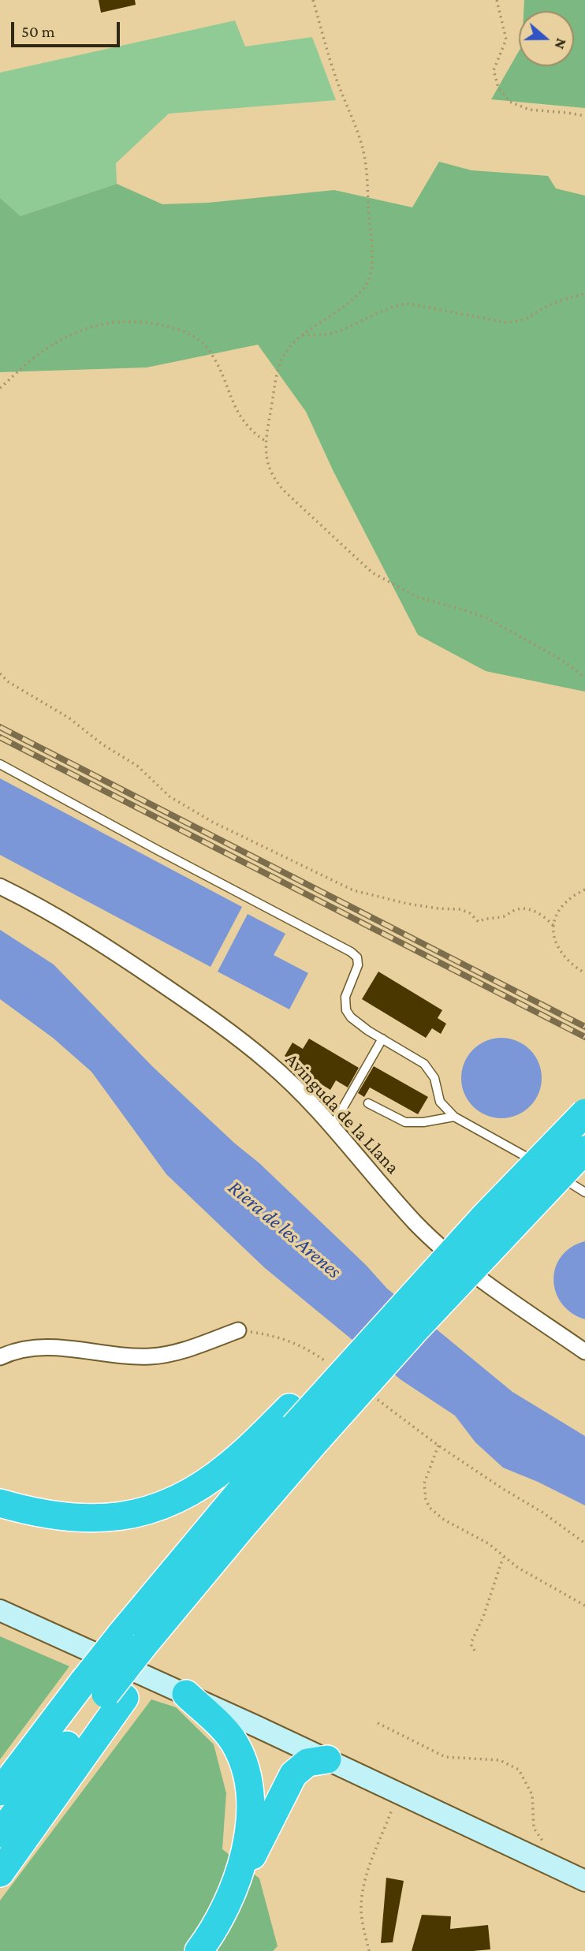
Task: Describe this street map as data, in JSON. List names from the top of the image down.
{
  "streets": {
    "street": ["Avinguda de la Llana"]
  },
  "water": ["Riera de les Arenes"],
  "scale_bar": "50 m",
  "north": "right"
}
